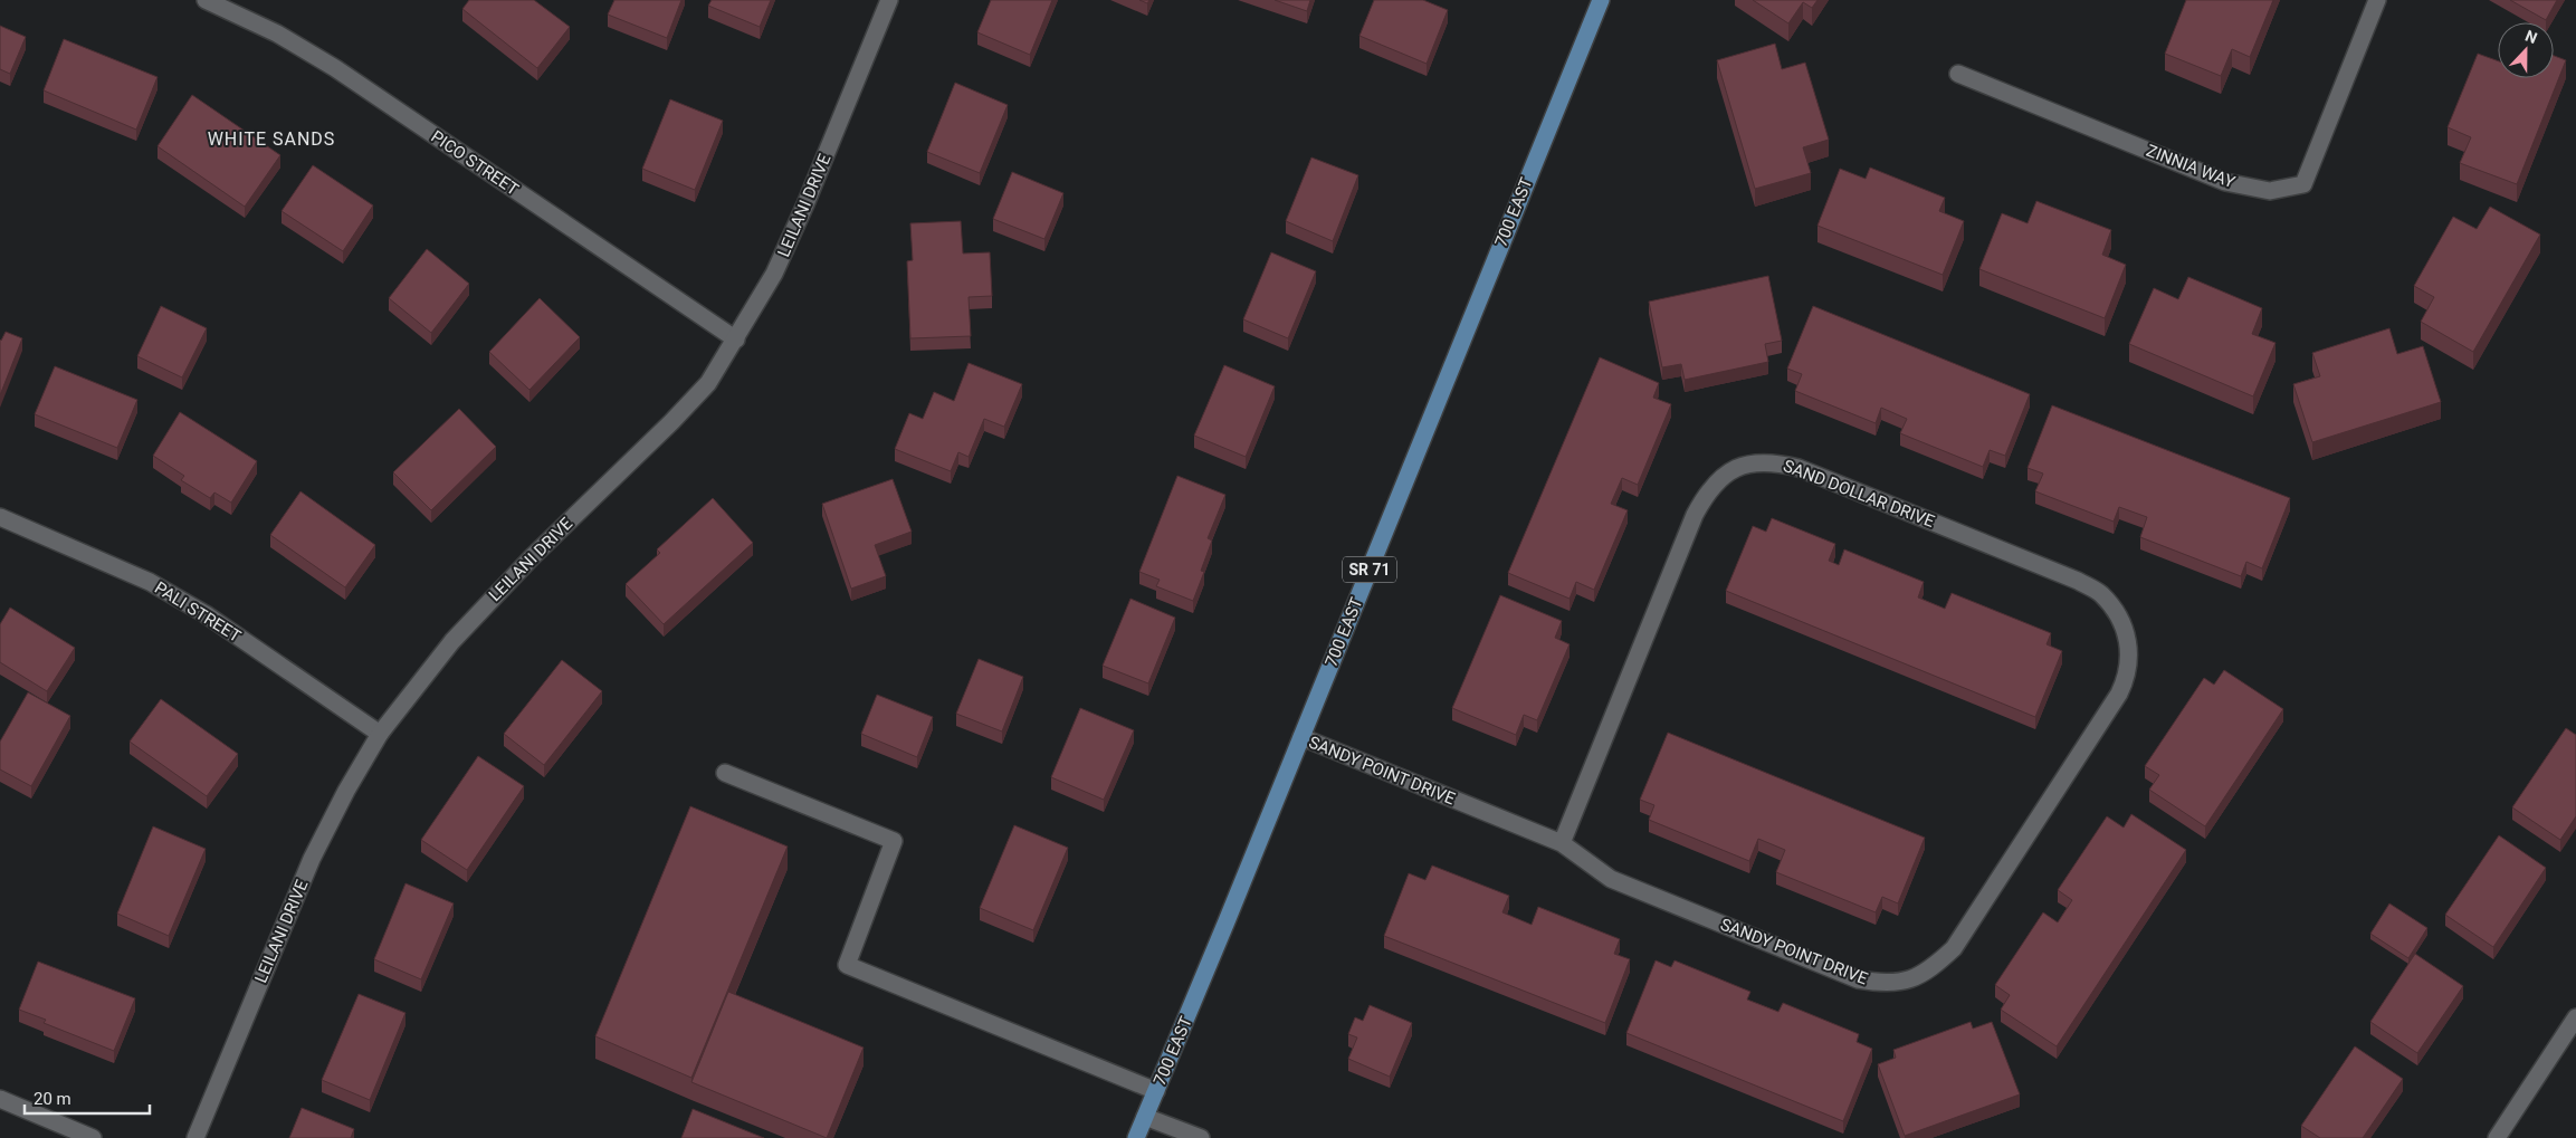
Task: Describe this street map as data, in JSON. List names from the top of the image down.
{
  "streets": {
    "main road": ["700 EAST", "SR 71"],
    "street": [
      "PICO STREET",
      "ZINNIA WAY",
      "LEILANI DRIVE",
      "SAND DOLLAR DRIVE",
      "PALI STREET",
      "SANDY POINT DRIVE"
    ]
  },
  "crossings": [
    ["PICO STREET", "LEILANI DRIVE"],
    ["LEILANI DRIVE", "PALI STREET"],
    ["700 EAST", "SANDY POINT DRIVE"],
    ["SAND DOLLAR DRIVE", "SANDY POINT DRIVE"]
  ],
  "districts": ["WHITE SANDS"],
  "scale_bar": "20 m",
  "north": "top"
}
